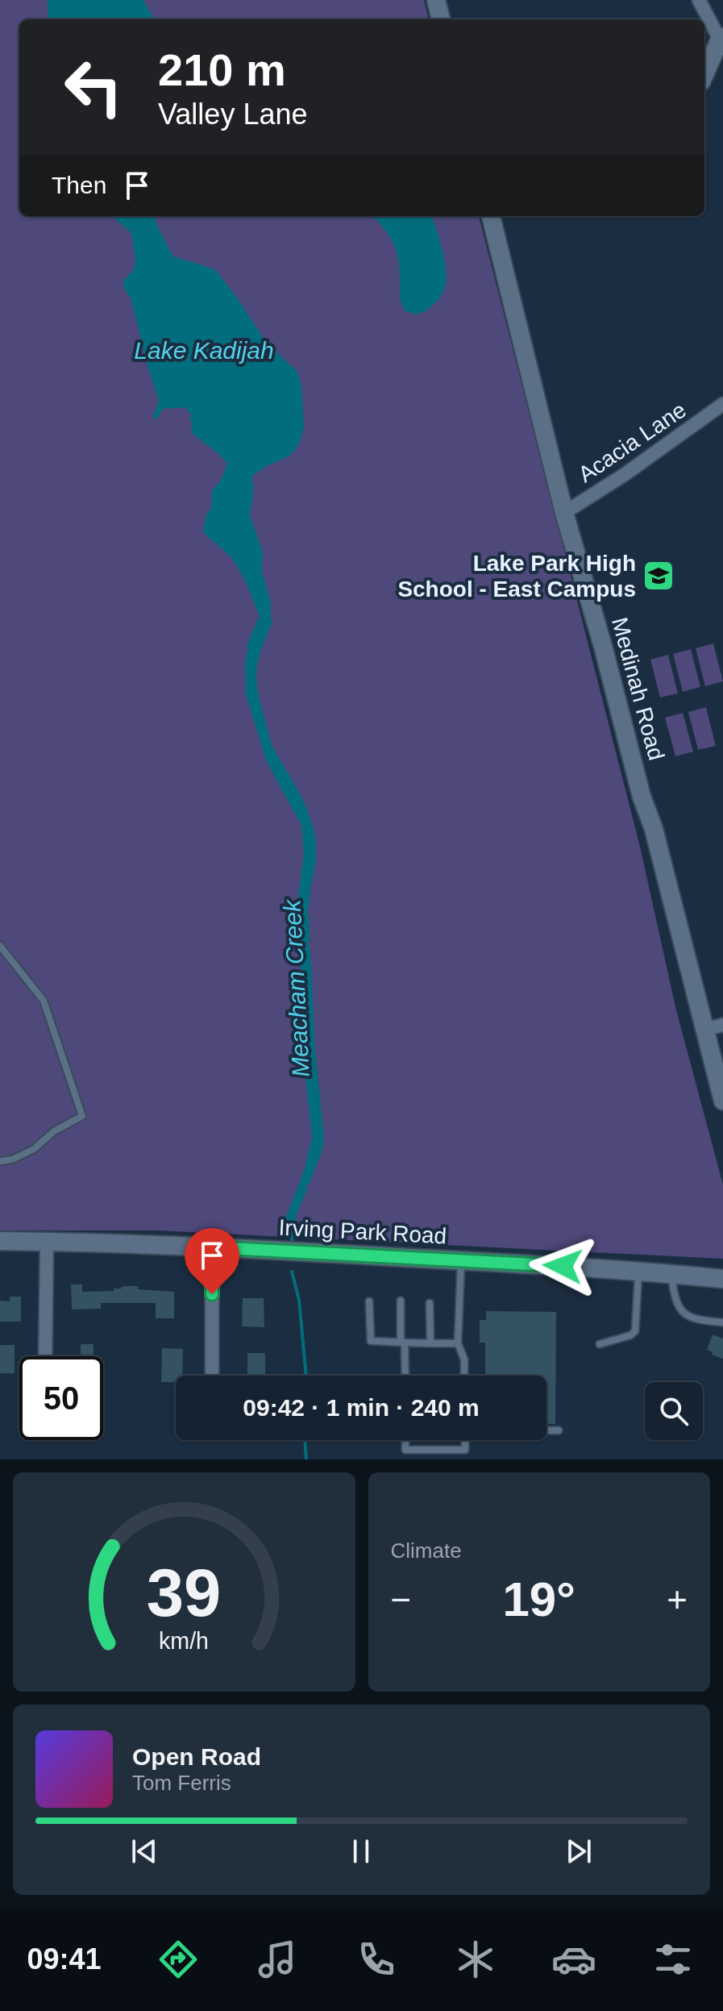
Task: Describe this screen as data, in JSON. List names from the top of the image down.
{
  "streets": {
    "main road": ["Medinah Road", "Irving Park Road"],
    "street": ["Acacia Lane"]
  },
  "crossings": [
    ["Acacia Lane", "Medinah Road"]
  ],
  "water": ["Lake Kadijah", "Meacham Creek"],
  "places": {
    "school or university": ["Lake Park High School - East Campus"]
  },
  "page": {
    "turn": ["210 m", "Valley Lane"],
    "then": "Then",
    "limit": "50",
    "trip": "09:42 · 1 min · 240 m",
    "tile": "Climate",
    "heat": ["−", "19°", "+"],
    "song": ["Open Road", "Tom Ferris"],
    "tabs": "09:41",
    "gauge": ["39", "km/h"]
  }
}
